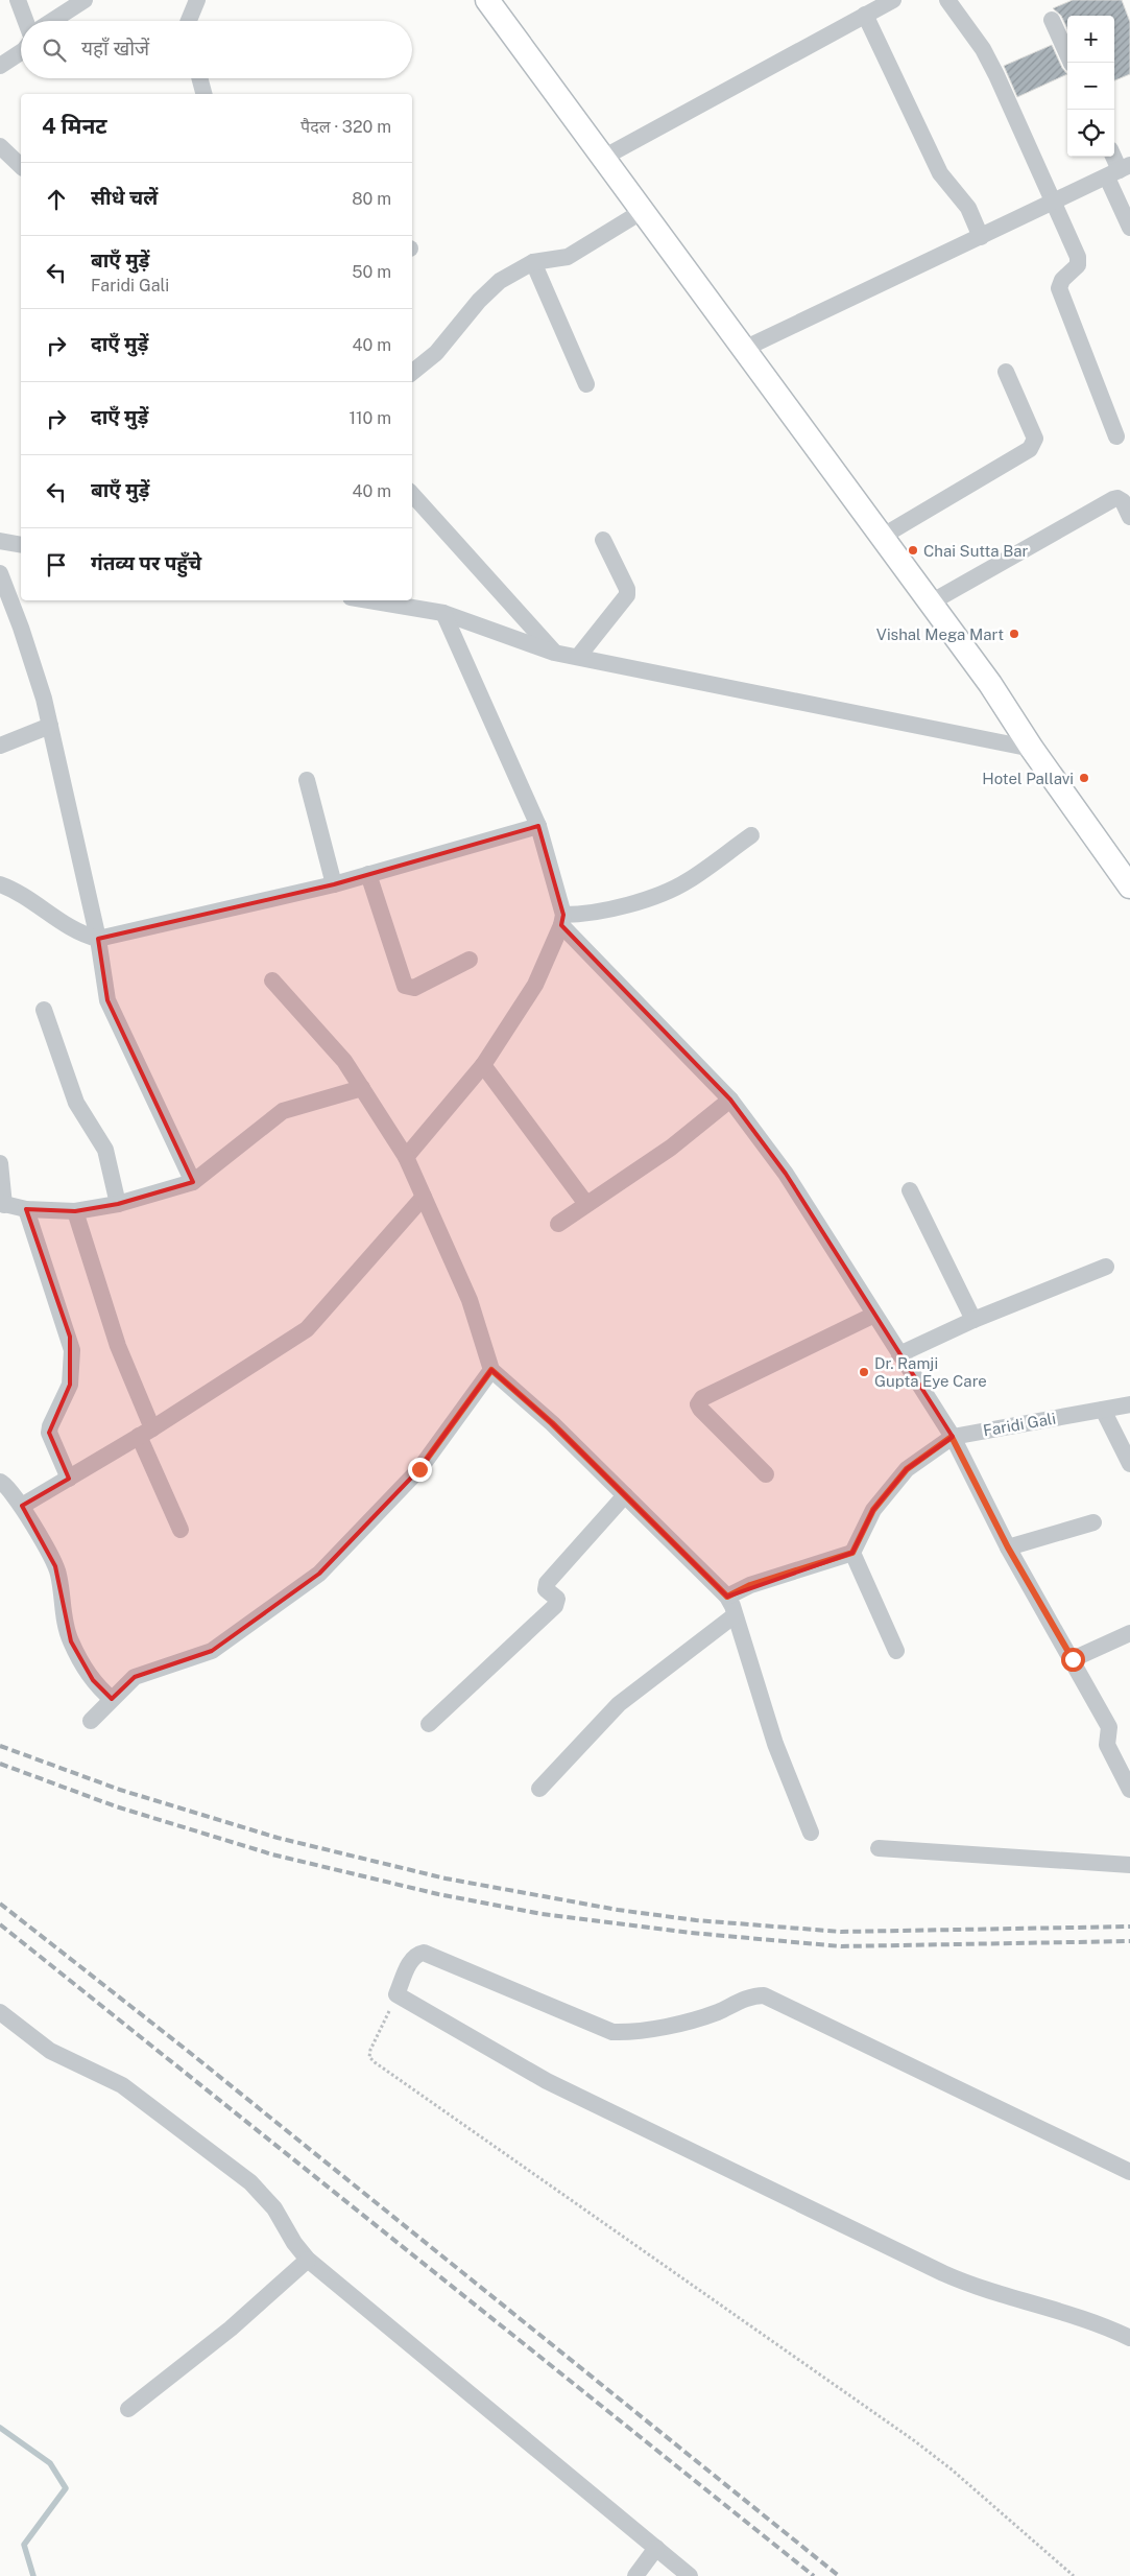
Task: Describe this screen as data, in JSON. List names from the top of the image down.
{
  "streets": {
    "street": ["Faridi Gali"]
  },
  "places": [
    "Chai Sutta Bar",
    "Vishal Mega Mart",
    "Hotel Pallavi",
    "Dr. Ramji Gupta Eye Care"
  ],
  "page": {
    "map_buttons": ["+", "−"],
    "search": "यहाँ खोजें",
    "heading": ["4 मिनट", "पैदल · 320 m"],
    "list": [
      ["सीधे चलें", "80 m"],
      ["बाएँ मुड़ें", "Faridi Gali", "50 m"],
      ["दाएँ मुड़ें", "40 m"],
      ["दाएँ मुड़ें", "110 m"],
      ["बाएँ मुड़ें", "40 m"],
      "गंतव्य पर पहुँचे"
    ]
  }
}
